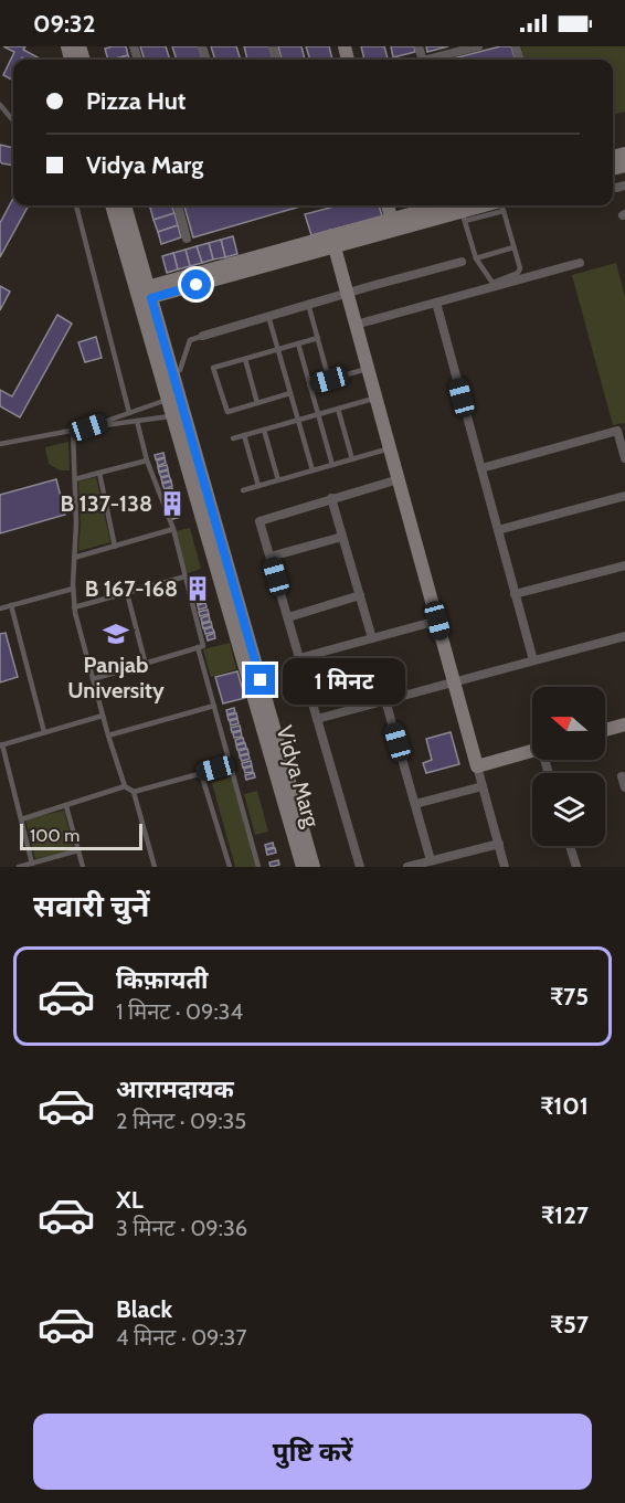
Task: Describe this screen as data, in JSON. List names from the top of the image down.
{
  "streets": {
    "main road": ["Vidya Marg"]
  },
  "places": {
    "building": ["B 137-138", "B 167-168"],
    "school or university": ["Panjab University"]
  },
  "scale_bar": "100 m",
  "north": "left",
  "page": {
    "status": "09:32",
    "banner": ["Pizza Hut", "Vidya Marg"],
    "bubble": "1 मिनट",
    "scale": "100 m",
    "heading": "सवारी चुनें",
    "list": [
      {
        "name": "किफ़ायती",
        "note": "1 मिनट · 09:34",
        "value": "₹75"
      },
      {
        "name": "आरामदायक",
        "note": "2 मिनट · 09:35",
        "value": "₹101"
      },
      {
        "name": "XL",
        "note": "3 मिनट · 09:36",
        "value": "₹127"
      },
      {
        "name": "Black",
        "note": "4 मिनट · 09:37",
        "value": "₹57"
      }
    ],
    "buttons": "पुष्टि करें"
  }
}
